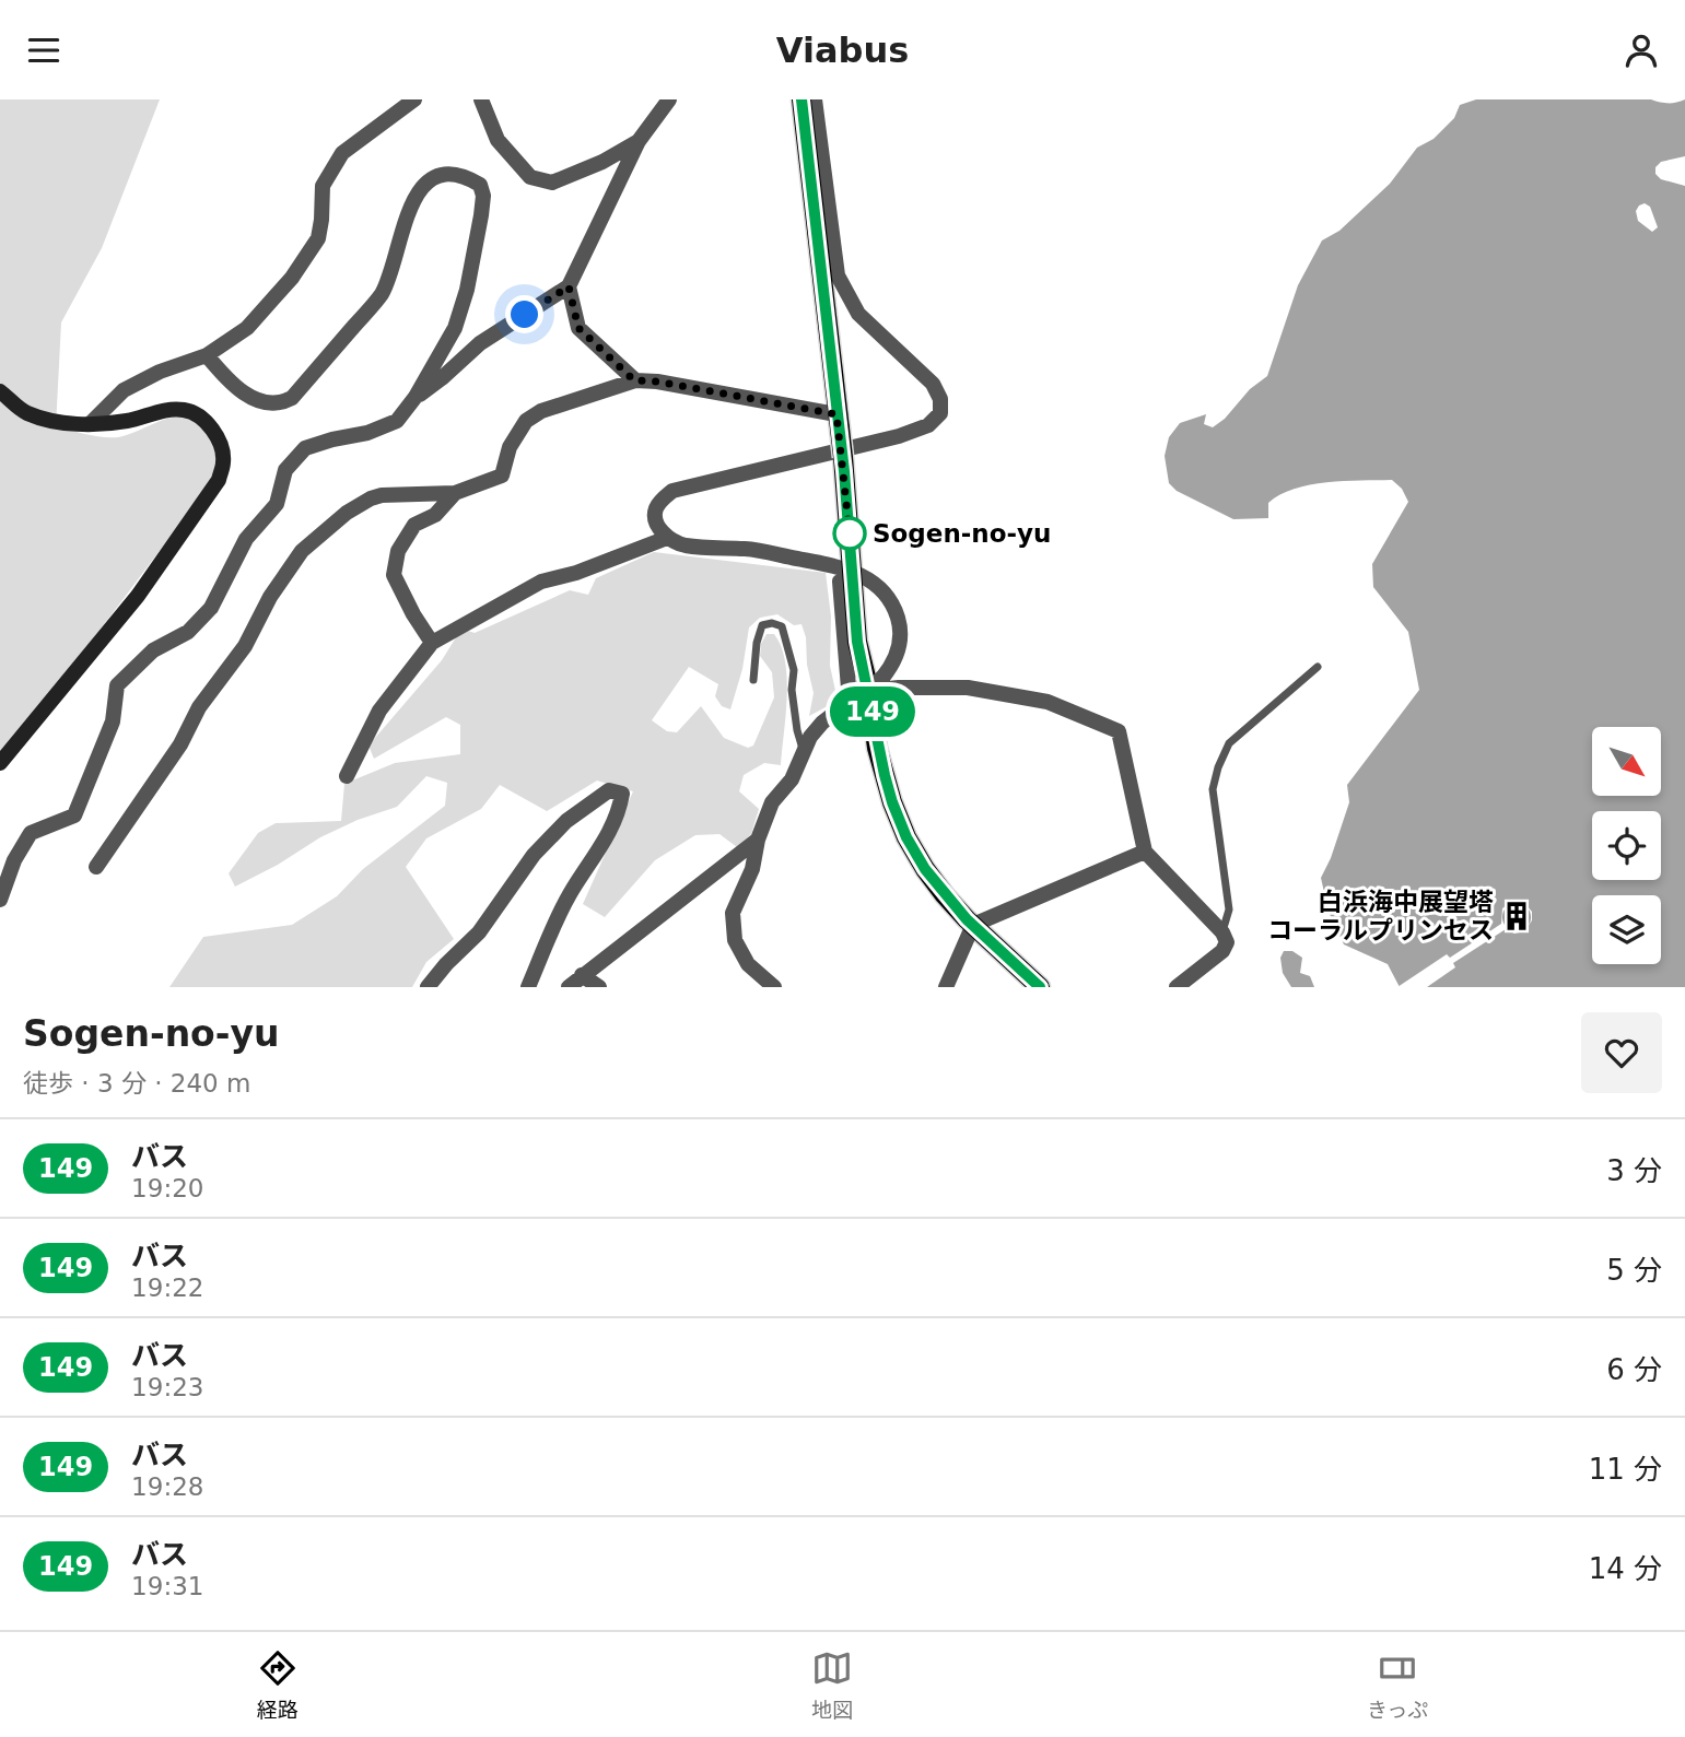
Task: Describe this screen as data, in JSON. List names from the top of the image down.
{
  "places": {
    "other": ["Sogen-no-yu"],
    "building": ["白浜海中展望塔 コーラルプリンセス"]
  },
  "lines": ["bus line 149"],
  "north": "bottom right",
  "page": {
    "header": "Viabus",
    "on_map": "149",
    "heading": ["Sogen-no-yu", "徒歩 · 3 分 · 240 m"],
    "list": [
      {
        "mark": "149",
        "name": "バス",
        "note": "19:20",
        "value": "3 分"
      },
      {
        "mark": "149",
        "name": "バス",
        "note": "19:22",
        "value": "5 分"
      },
      {
        "mark": "149",
        "name": "バス",
        "note": "19:23",
        "value": "6 分"
      },
      {
        "mark": "149",
        "name": "バス",
        "note": "19:28",
        "value": "11 分"
      },
      {
        "mark": "149",
        "name": "バス",
        "note": "19:31",
        "value": "14 分"
      }
    ],
    "tabs": ["経路", "地図", "きっぷ"]
  }
}
